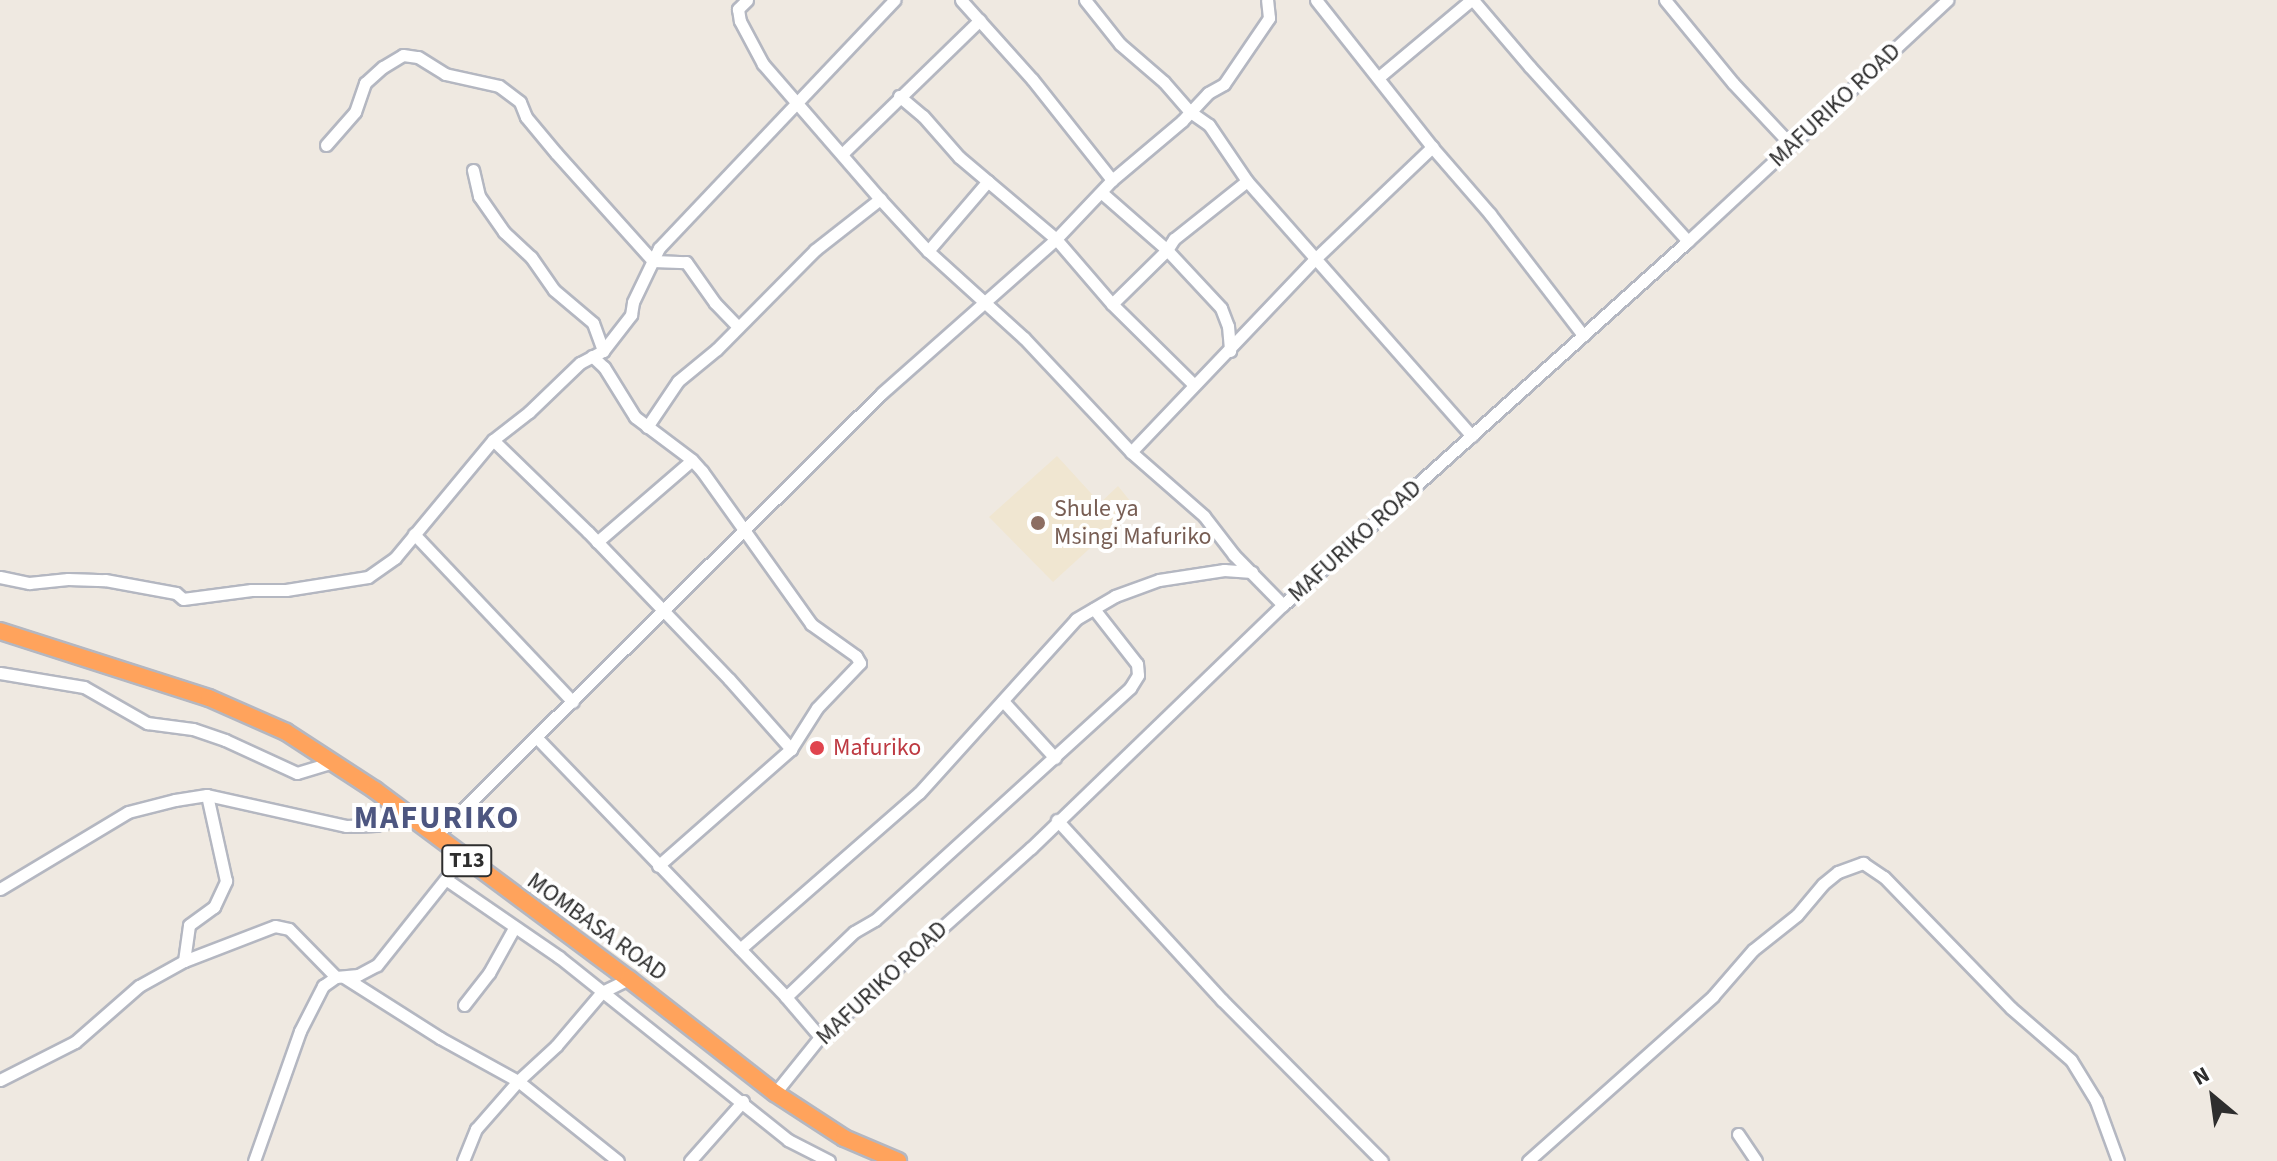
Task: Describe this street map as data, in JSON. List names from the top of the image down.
{
  "streets": {
    "highway": ["T13", "MOMBASA ROAD"],
    "street": ["MAFURIKO ROAD"]
  },
  "crossings": [
    ["MAFURIKO ROAD", "MOMBASA ROAD"]
  ],
  "districts": ["MAFURIKO"],
  "places": ["Shule ya Msingi Mafuriko", "Mafuriko"],
  "north": "top left"
}
